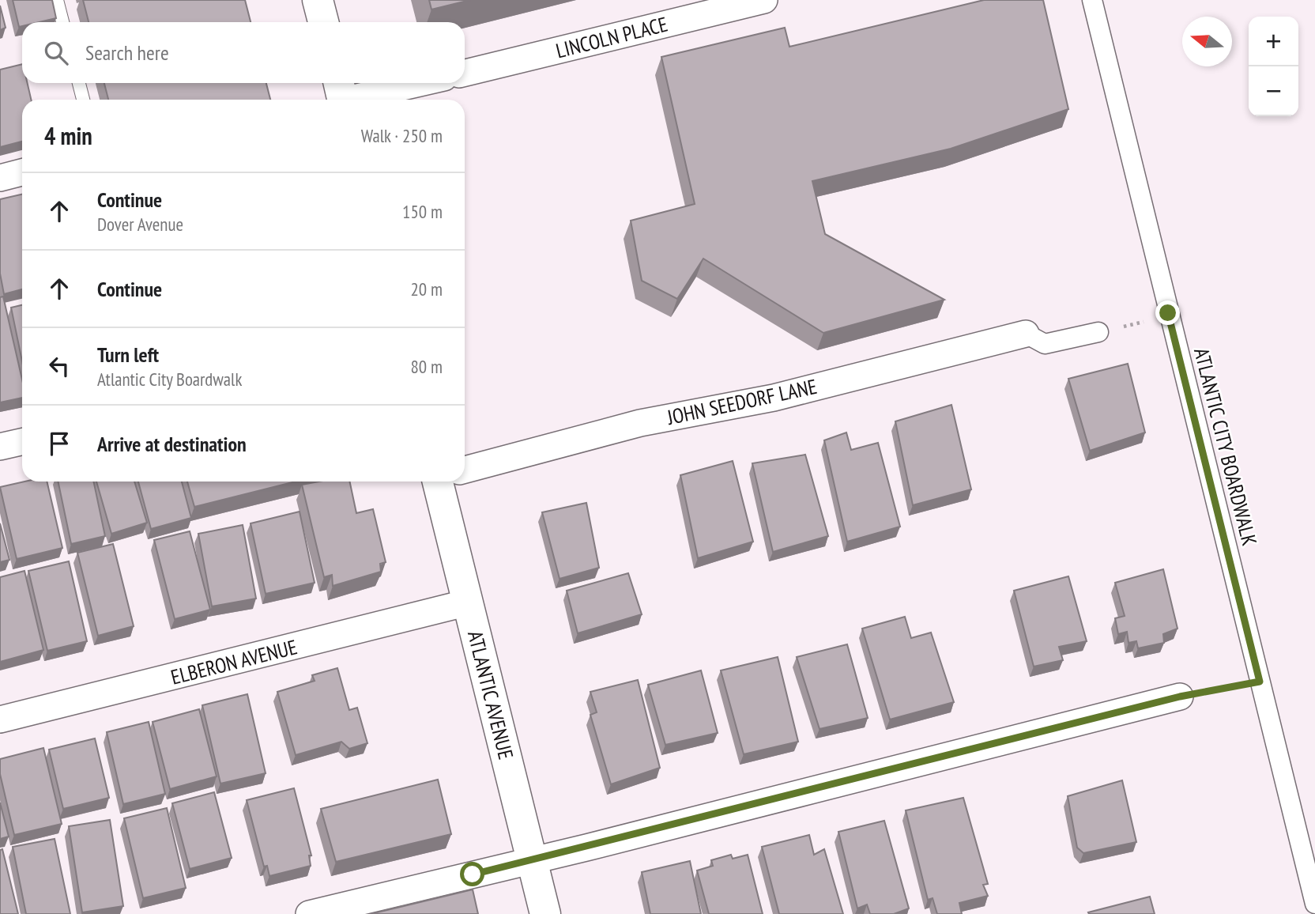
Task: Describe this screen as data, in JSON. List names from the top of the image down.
{
  "streets": {
    "main road": ["ATLANTIC AVENUE"],
    "street": [
      "LINCOLN PLACE",
      "JOHN SEEDORF LANE",
      "ATLANTIC CITY BOARDWALK",
      "ELBERON AVENUE"
    ]
  },
  "crossings": [
    ["ELBERON AVENUE", "ATLANTIC AVENUE"]
  ],
  "north": "left",
  "page": {
    "map_buttons": ["+", "−"],
    "search": "Search here",
    "heading": ["4 min", "Walk · 250 m"],
    "list": [
      ["Continue", "Dover Avenue", "150 m"],
      ["Continue", "20 m"],
      ["Turn left", "Atlantic City Boardwalk", "80 m"],
      "Arrive at destination"
    ]
  }
}
